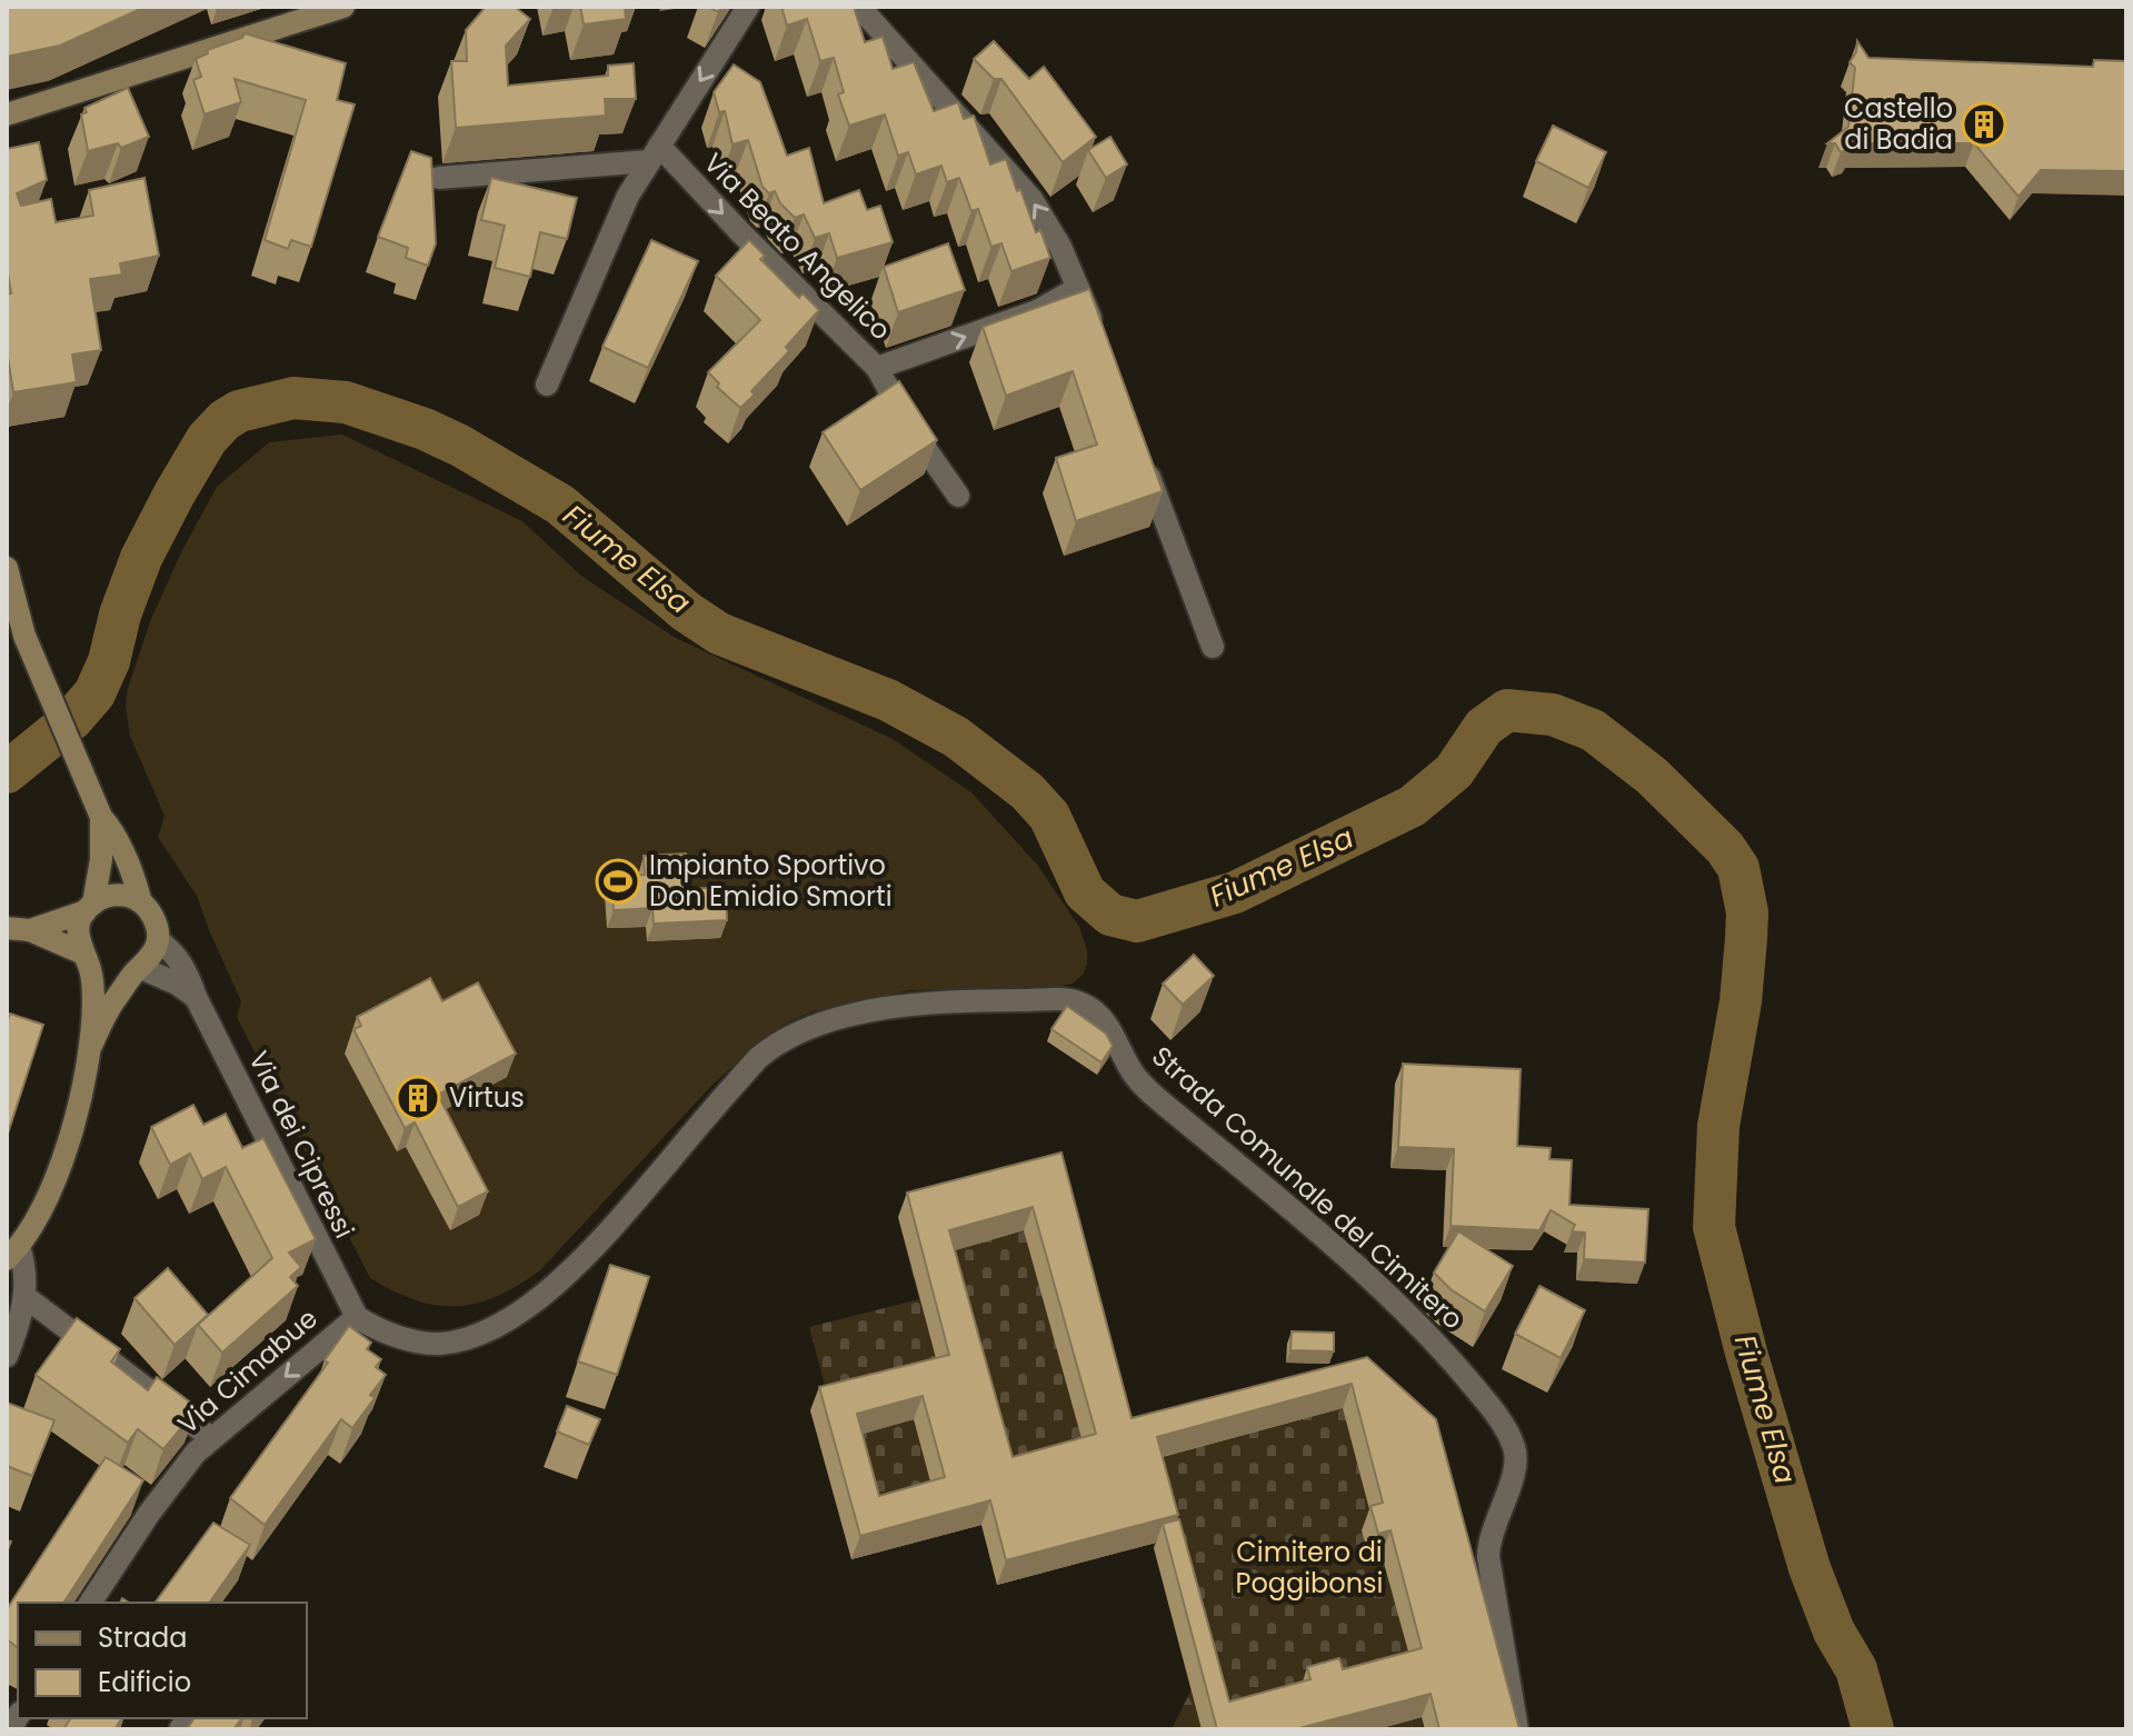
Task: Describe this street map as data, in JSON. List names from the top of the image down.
{
  "streets": {
    "street": [
      "Via Beato Angelico",
      "Via dei Cipressi",
      "Strada Comunale del Cimitero",
      "Via Cimabue"
    ]
  },
  "crossings": [
    ["Via dei Cipressi", "Strada Comunale del Cimitero"],
    ["Via dei Cipressi", "Via Cimabue"],
    ["Strada Comunale del Cimitero", "Via Cimabue"]
  ],
  "one_way": ["Via Beato Angelico", "Via Cimabue"],
  "water": ["Fiume Elsa"],
  "parks": ["Cimitero di Poggibonsi"],
  "places": {
    "building": ["Castello di Badia", "Virtus"],
    "sports": ["Impianto Sportivo Don Emidio Smorti"]
  },
  "legend": ["Strada", "Edificio"]
}
